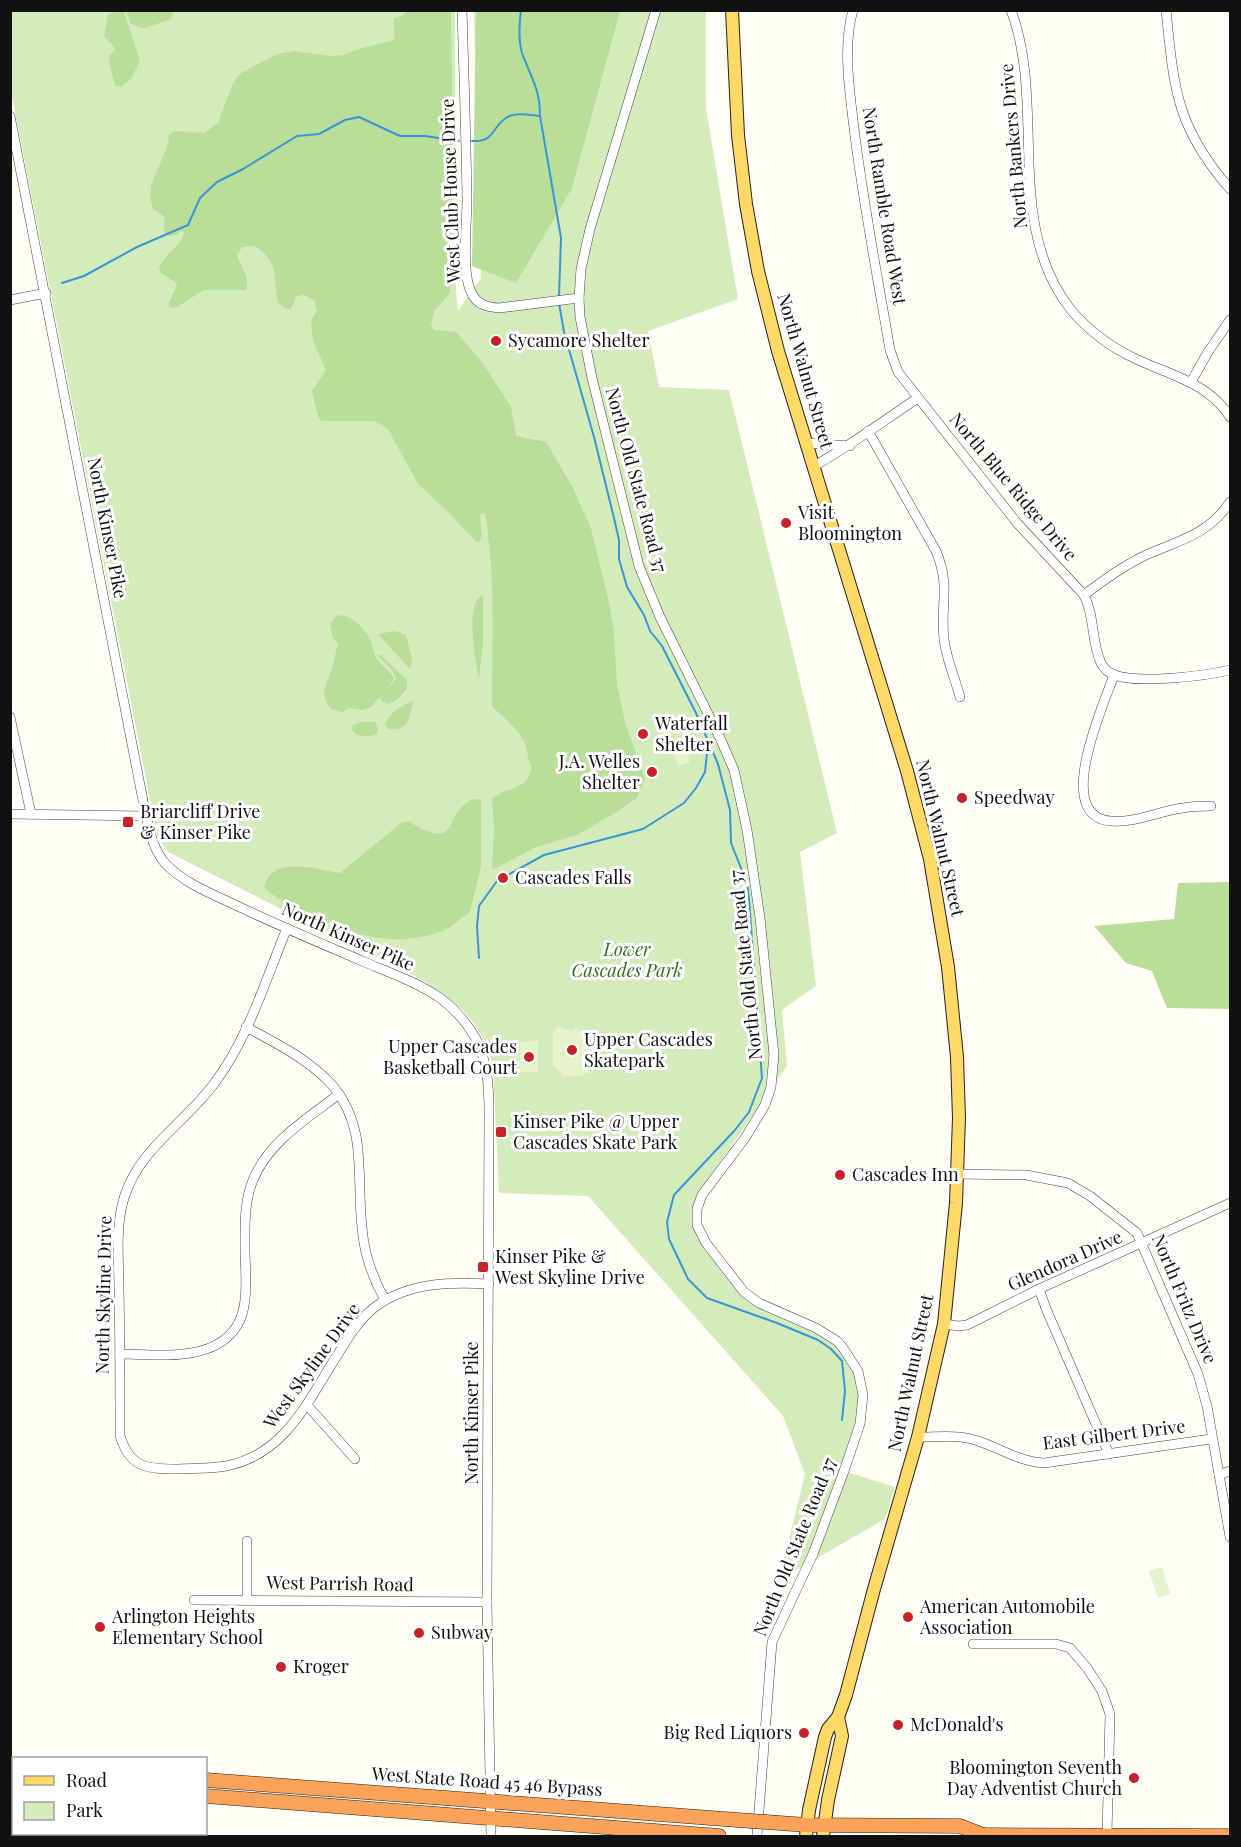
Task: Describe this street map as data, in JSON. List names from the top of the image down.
{
  "streets": {
    "highway": ["West State Road 45 46 Bypass"],
    "main road": ["North Walnut Street"],
    "street": [
      "North Bankers Drive",
      "West Club House Drive",
      "North Ramble Road West",
      "North Old State Road 37",
      "North Blue Ridge Drive",
      "North Kinser Pike",
      "Glendora Drive",
      "North Skyline Drive",
      "North Fritz Drive",
      "West Skyline Drive",
      "East Gilbert Drive",
      "West Parrish Road"
    ]
  },
  "crossings": [
    ["West Club House Drive", "North Old State Road 37"],
    ["North Ramble Road West", "North Blue Ridge Drive"],
    ["North Walnut Street", "Glendora Drive"],
    ["North Walnut Street", "North Fritz Drive"],
    ["North Walnut Street", "East Gilbert Drive"],
    ["North Walnut Street", "West State Road 45 46 Bypass"],
    ["North Kinser Pike", "North Skyline Drive"],
    ["North Kinser Pike", "West Skyline Drive"],
    ["North Kinser Pike", "West Parrish Road"],
    ["North Kinser Pike", "West State Road 45 46 Bypass"],
    ["Glendora Drive", "North Fritz Drive"],
    ["North Skyline Drive", "West Skyline Drive"],
    ["North Fritz Drive", "East Gilbert Drive"]
  ],
  "parks": ["Lower Cascades Park"],
  "places": {
    "other": [
      "Sycamore Shelter",
      "Visit Bloomington",
      "Waterfall Shelter",
      "J.A. Welles Shelter",
      "Speedway",
      "Cascades Falls",
      "Upper Cascades Skatepark",
      "Upper Cascades Basketball Court",
      "Cascades Inn",
      "American Automobile Association",
      "Arlington Heights Elementary School",
      "Subway",
      "Kroger",
      "McDonald's",
      "Big Red Liquors",
      "Bloomington Seventh Day Adventist Church"
    ],
    "transit": ["Briarcliff Drive & Kinser Pike", "Kinser Pike @ Upper Cascades Skate Park", "Kinser Pike & West Skyline Drive"]
  },
  "legend": ["Road", "Park"]
}
